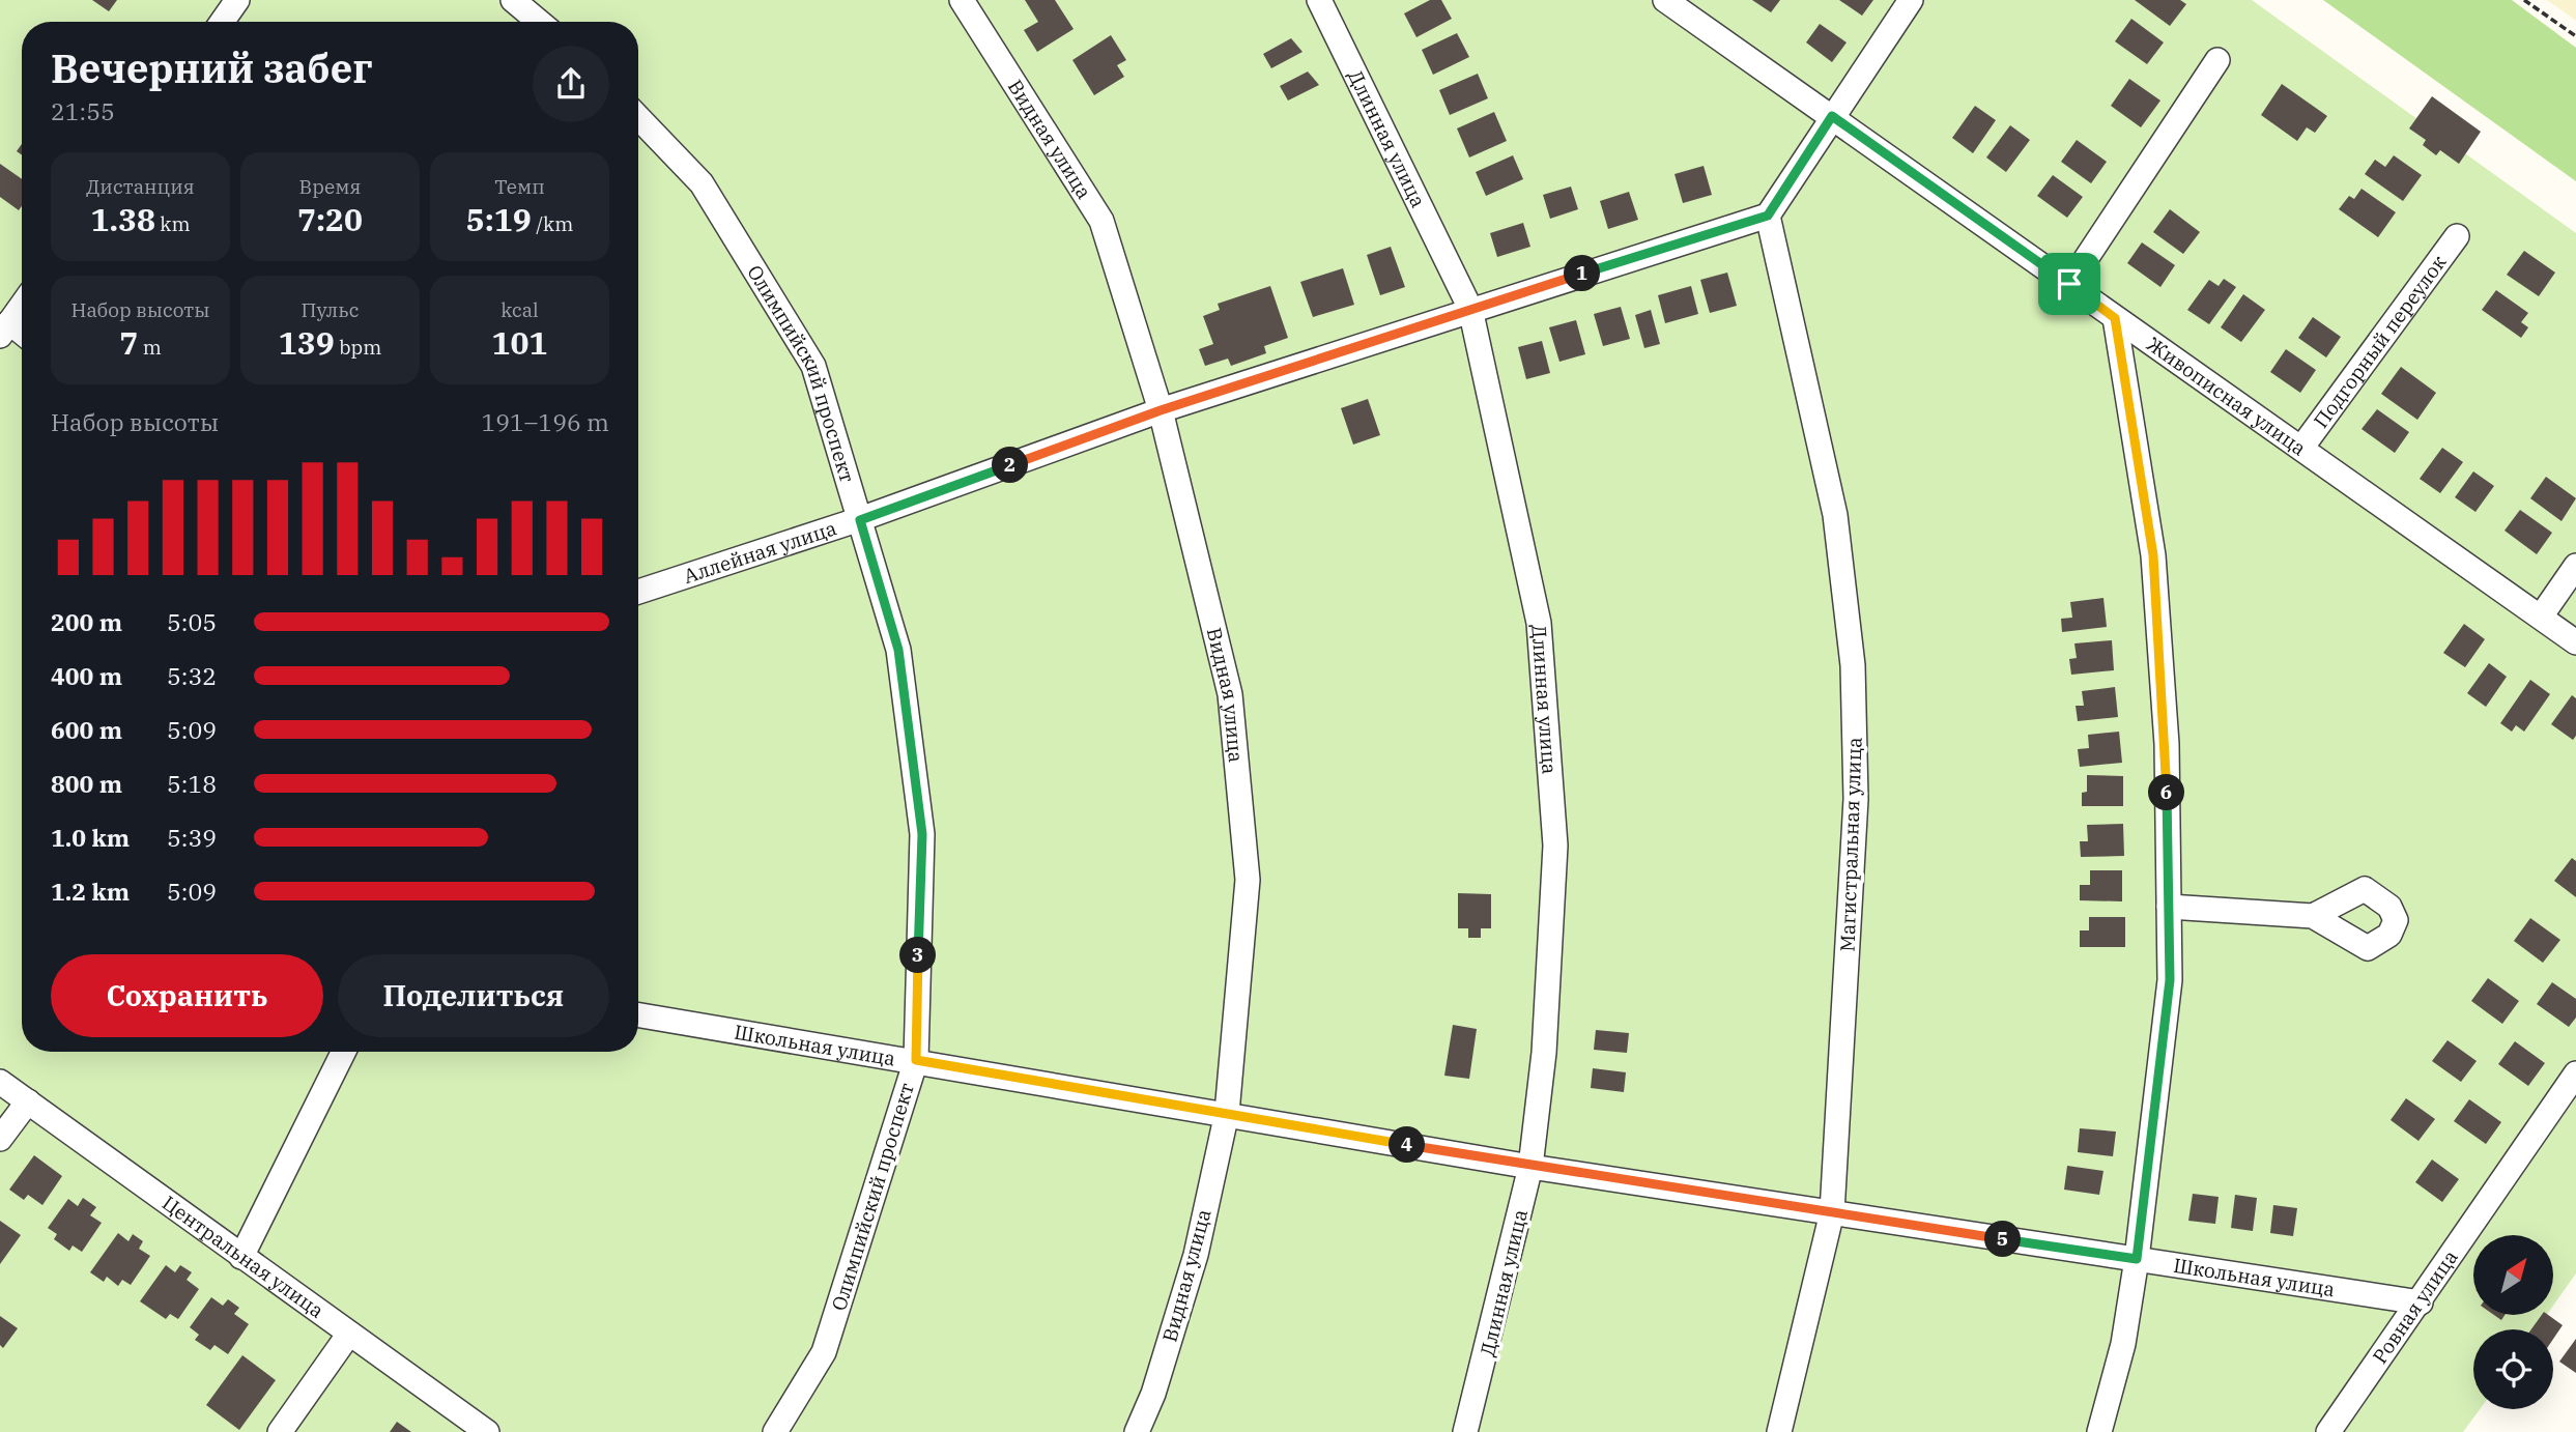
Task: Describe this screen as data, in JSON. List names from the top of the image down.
{
  "streets": {
    "street": [
      "Длинная улица",
      "Видная улица",
      "Подгорный переулок",
      "Олимпийский проспект",
      "Живописная улица",
      "Аллейная улица",
      "Магистральная улица",
      "Школьная улица",
      "Центральная улица",
      "Ровная улица"
    ]
  },
  "crossings": [
    ["Длинная улица", "Аллейная улица"],
    ["Длинная улица", "Школьная улица"],
    ["Видная улица", "Аллейная улица"],
    ["Видная улица", "Школьная улица"],
    ["Подгорный переулок", "Живописная улица"],
    ["Олимпийский проспект", "Аллейная улица"],
    ["Олимпийский проспект", "Школьная улица"],
    ["Аллейная улица", "Магистральная улица"],
    ["Магистральная улица", "Школьная улица"],
    ["Школьная улица", "Ровная улица"]
  ],
  "north": "top right",
  "page": {
    "heading": ["Вечерний забег", "21:55"],
    "stats": [
      ["Дистанция", "1.38 km"],
      ["Время", "7:20"],
      ["Темп", "5:19 /km"],
      ["Набор высоты", "7 m"],
      ["Пульс", "139 bpm"],
      ["kcal", "101"]
    ],
    "pins": [
      "1",
      "2",
      "6",
      "3",
      "4",
      "5"
    ],
    "chart": ["Набор высоты", "191–196 m"],
    "list": [
      {
        "name": "200 m",
        "note": "5:05"
      },
      {
        "name": "400 m",
        "note": "5:32"
      },
      {
        "name": "600 m",
        "note": "5:09"
      },
      {
        "name": "800 m",
        "note": "5:18"
      },
      {
        "name": "1.0 km",
        "note": "5:39"
      },
      {
        "name": "1.2 km",
        "note": "5:09"
      }
    ],
    "buttons": ["Сохранить", "Поделиться"]
  }
}
